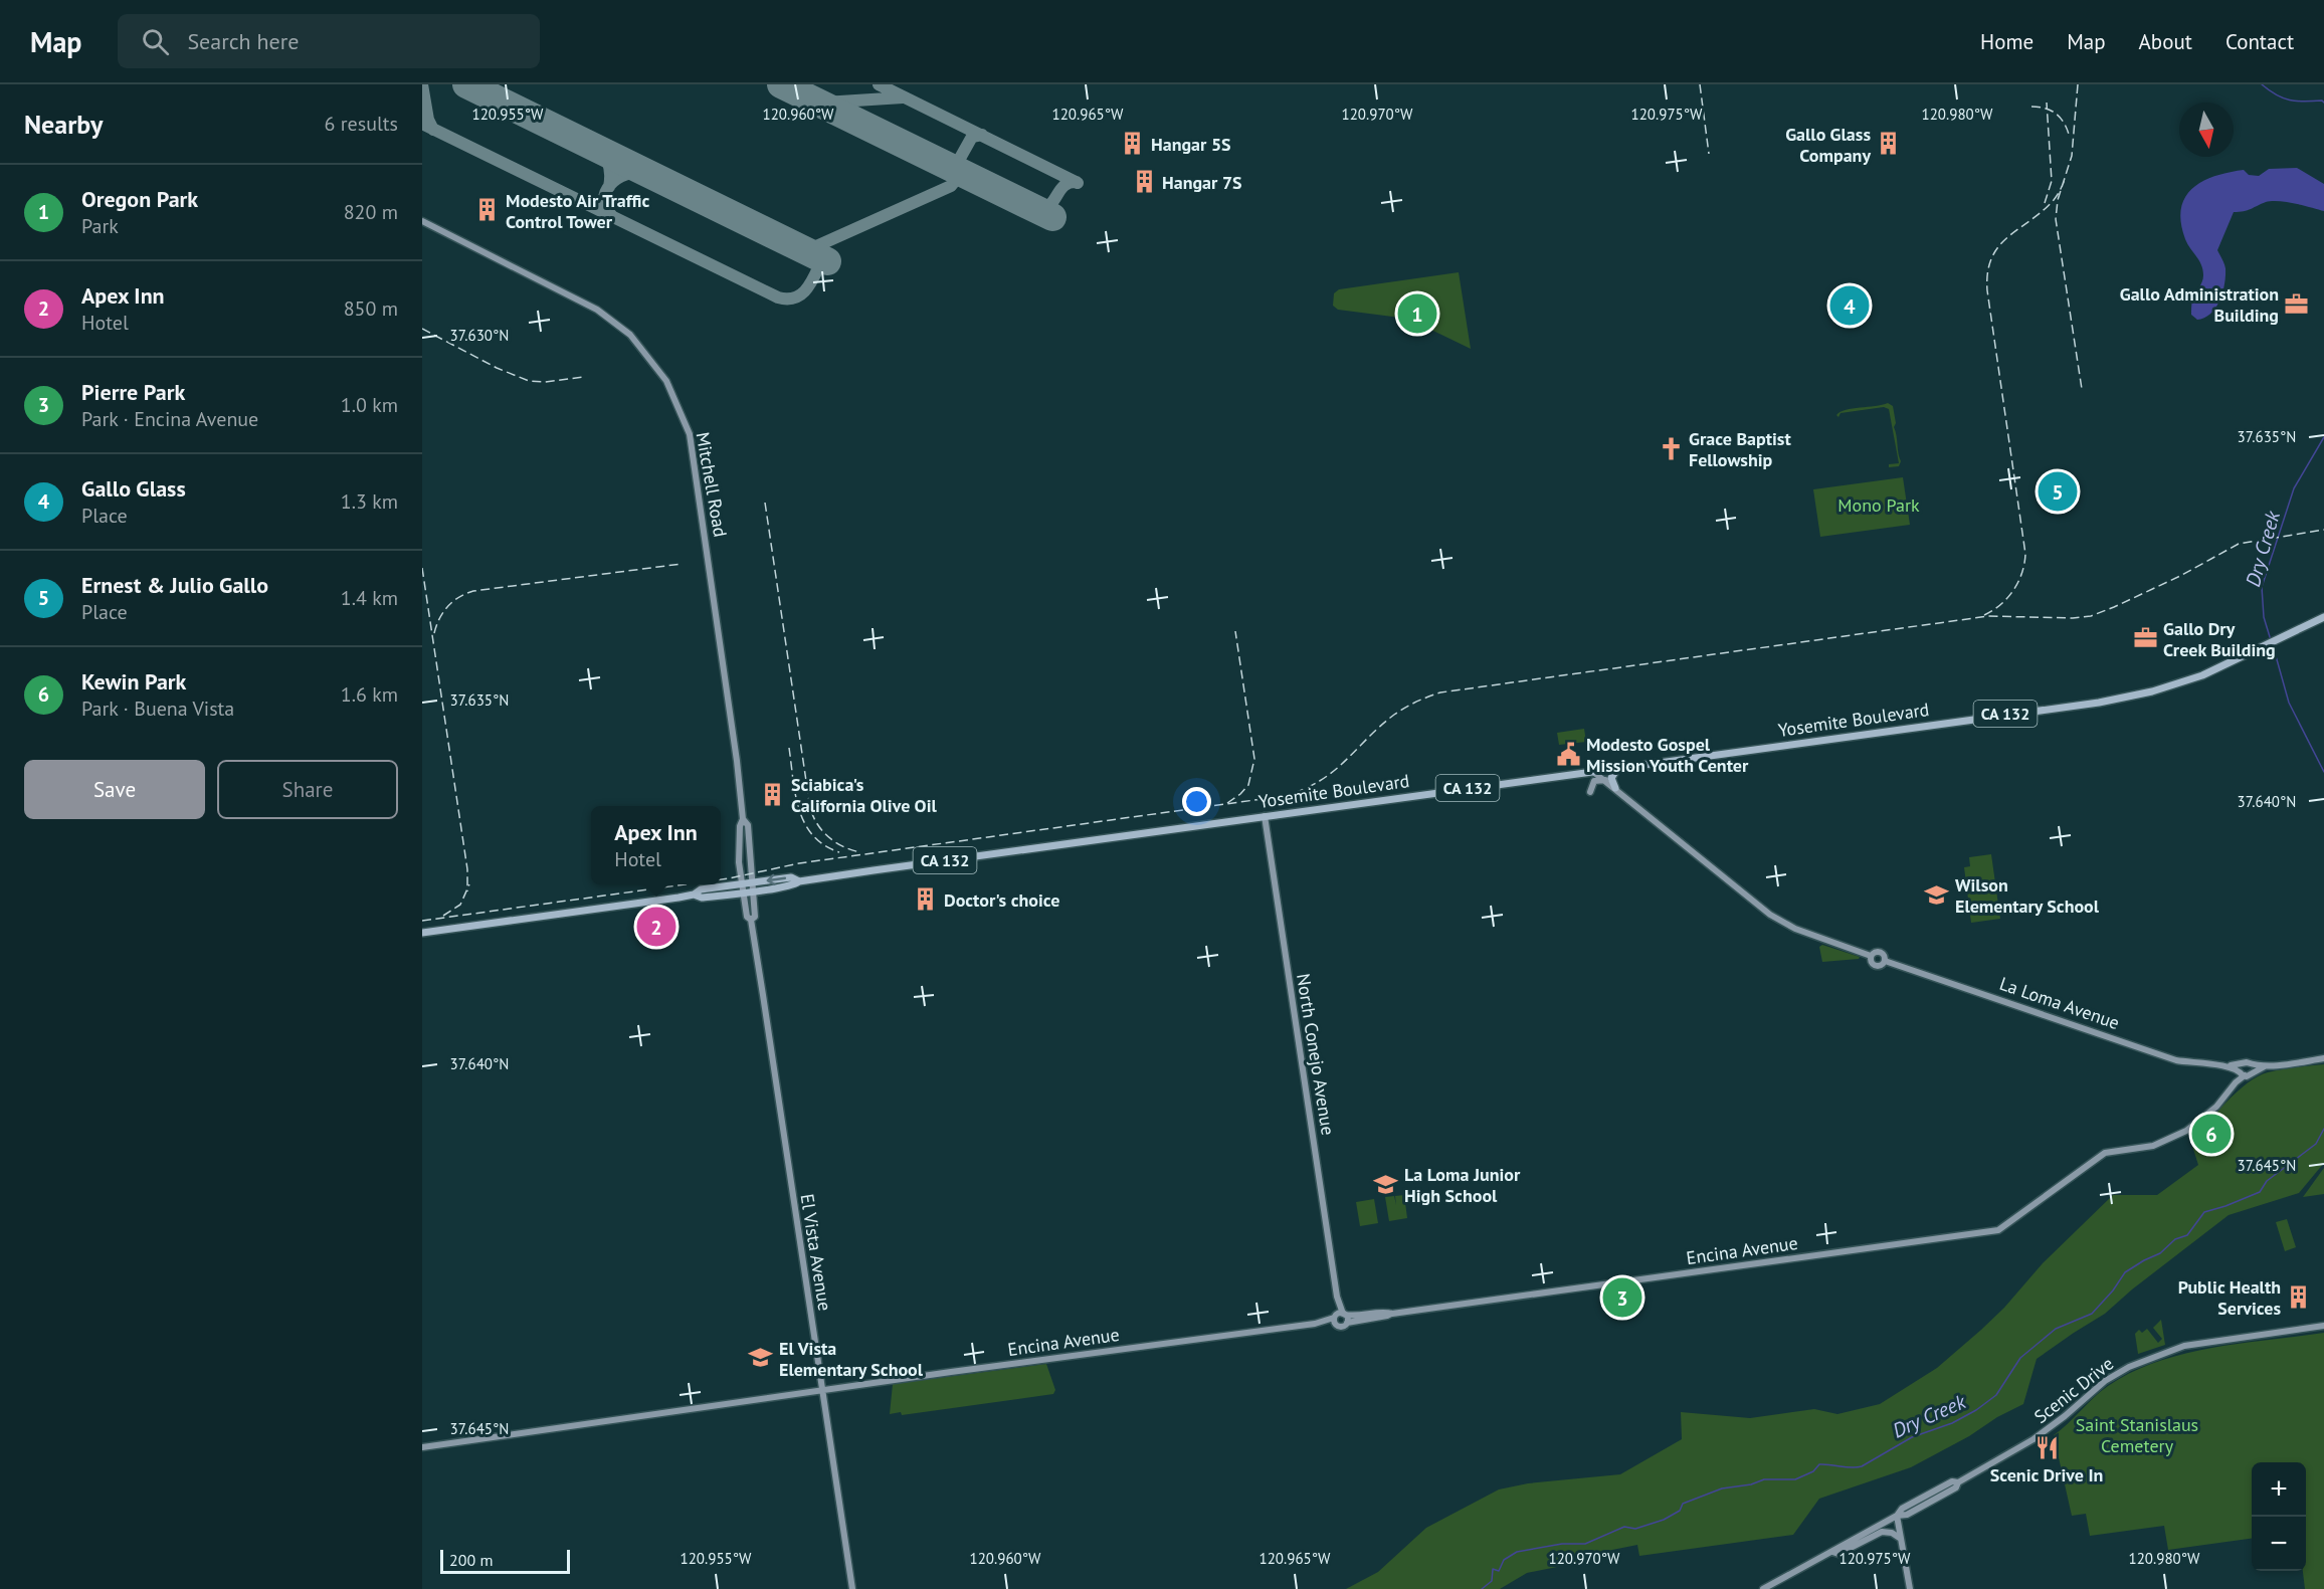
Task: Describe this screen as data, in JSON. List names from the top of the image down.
{
  "streets": {
    "main road": [
      "Mitchell Road",
      "CA 132",
      "Yosemite Boulevard",
      "La Loma Avenue",
      "North Conejo Avenue",
      "Encina Avenue",
      "El Vista Avenue",
      "Scenic Drive"
    ]
  },
  "crossings": [
    ["Mitchell Road", "Yosemite Boulevard"],
    ["Mitchell Road", "El Vista Avenue"],
    ["Yosemite Boulevard", "North Conejo Avenue"],
    ["Yosemite Boulevard", "El Vista Avenue"],
    ["La Loma Avenue", "Encina Avenue"],
    ["North Conejo Avenue", "Encina Avenue"],
    ["Encina Avenue", "El Vista Avenue"]
  ],
  "water": ["Dry Creek"],
  "parks": ["Mono Park", "Saint Stanislaus Cemetery"],
  "places": {
    "building": [
      "Hangar 5S",
      "Gallo Glass Company",
      "Hangar 7S",
      "Modesto Air Traffic Control Tower",
      "Sciabica's California Olive Oil",
      "Doctor's choice",
      "Public Health Services"
    ],
    "office": ["Gallo Administration Building", "Gallo Dry Creek Building"],
    "church": ["Grace Baptist Fellowship"],
    "public building": ["Modesto Gospel Mission Youth Center"],
    "school or university": ["Wilson Elementary School", "La Loma Junior High School", "El Vista Elementary School"],
    "restaurant": ["Scenic Drive In"]
  },
  "scale_bar": "200 m",
  "north": "bottom",
  "page": {
    "header": "Map",
    "search": "Search here",
    "nav": [
      "Home",
      "Map",
      "About",
      "Contact"
    ],
    "heading": ["Nearby", "6 results"],
    "list": [
      {
        "mark": "1",
        "name": "Oregon Park",
        "note": "Park",
        "value": "820 m"
      },
      {
        "mark": "2",
        "name": "Apex Inn",
        "note": "Hotel",
        "value": "850 m"
      },
      {
        "mark": "3",
        "name": "Pierre Park",
        "note": "Park · Encina Avenue",
        "value": "1.0 km"
      },
      {
        "mark": "4",
        "name": "Gallo Glass",
        "note": "Place",
        "value": "1.3 km"
      },
      {
        "mark": "5",
        "name": "Ernest & Julio Gallo",
        "note": "Place",
        "value": "1.4 km"
      },
      {
        "mark": "6",
        "name": "Kewin Park",
        "note": "Park · Buena Vista",
        "value": "1.6 km"
      }
    ],
    "pins": [
      "4",
      "1",
      "5",
      "2",
      "6",
      "3"
    ],
    "buttons": ["Save", "Share"],
    "popup": ["Apex Inn", "Hotel"],
    "map_buttons": ["+", "−"],
    "scale": "200 m"
  },
  "coordinates": [
    "120.955°W",
    "120.960°W",
    "120.965°W",
    "120.970°W",
    "120.975°W",
    "120.980°W",
    "37.630°N",
    "37.635°N",
    "37.640°N",
    "37.645°N"
  ]
}
